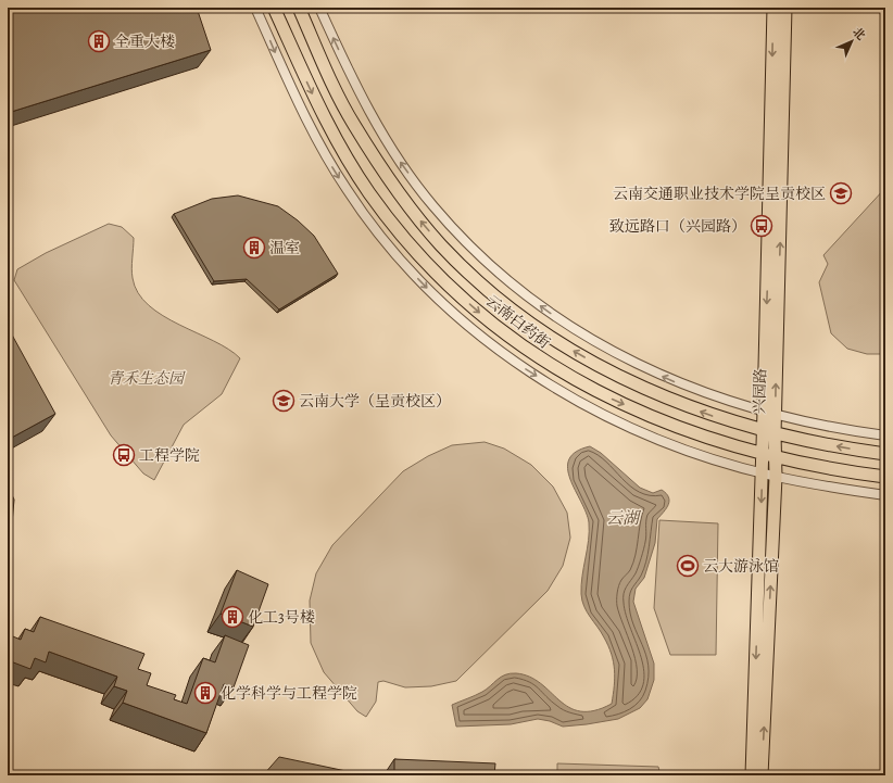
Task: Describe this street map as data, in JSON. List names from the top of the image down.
{
  "streets": {
    "main road": ["云南白药街", "兴园路"]
  },
  "crossings": [
    ["云南白药街", "兴园路"]
  ],
  "water": ["云湖"],
  "parks": ["青禾生态园"],
  "places": {
    "building": [
      "全重大楼",
      "温室",
      "化工3号楼",
      "化学科学与工程学院"
    ],
    "school or university": ["云南交通职业技术学院呈贡校区", "云南大学（呈贡校区）"],
    "bus stop": ["致远路口（兴园路）", "工程学院"],
    "sports": ["云大游泳馆"]
  },
  "north": "top right"
}
